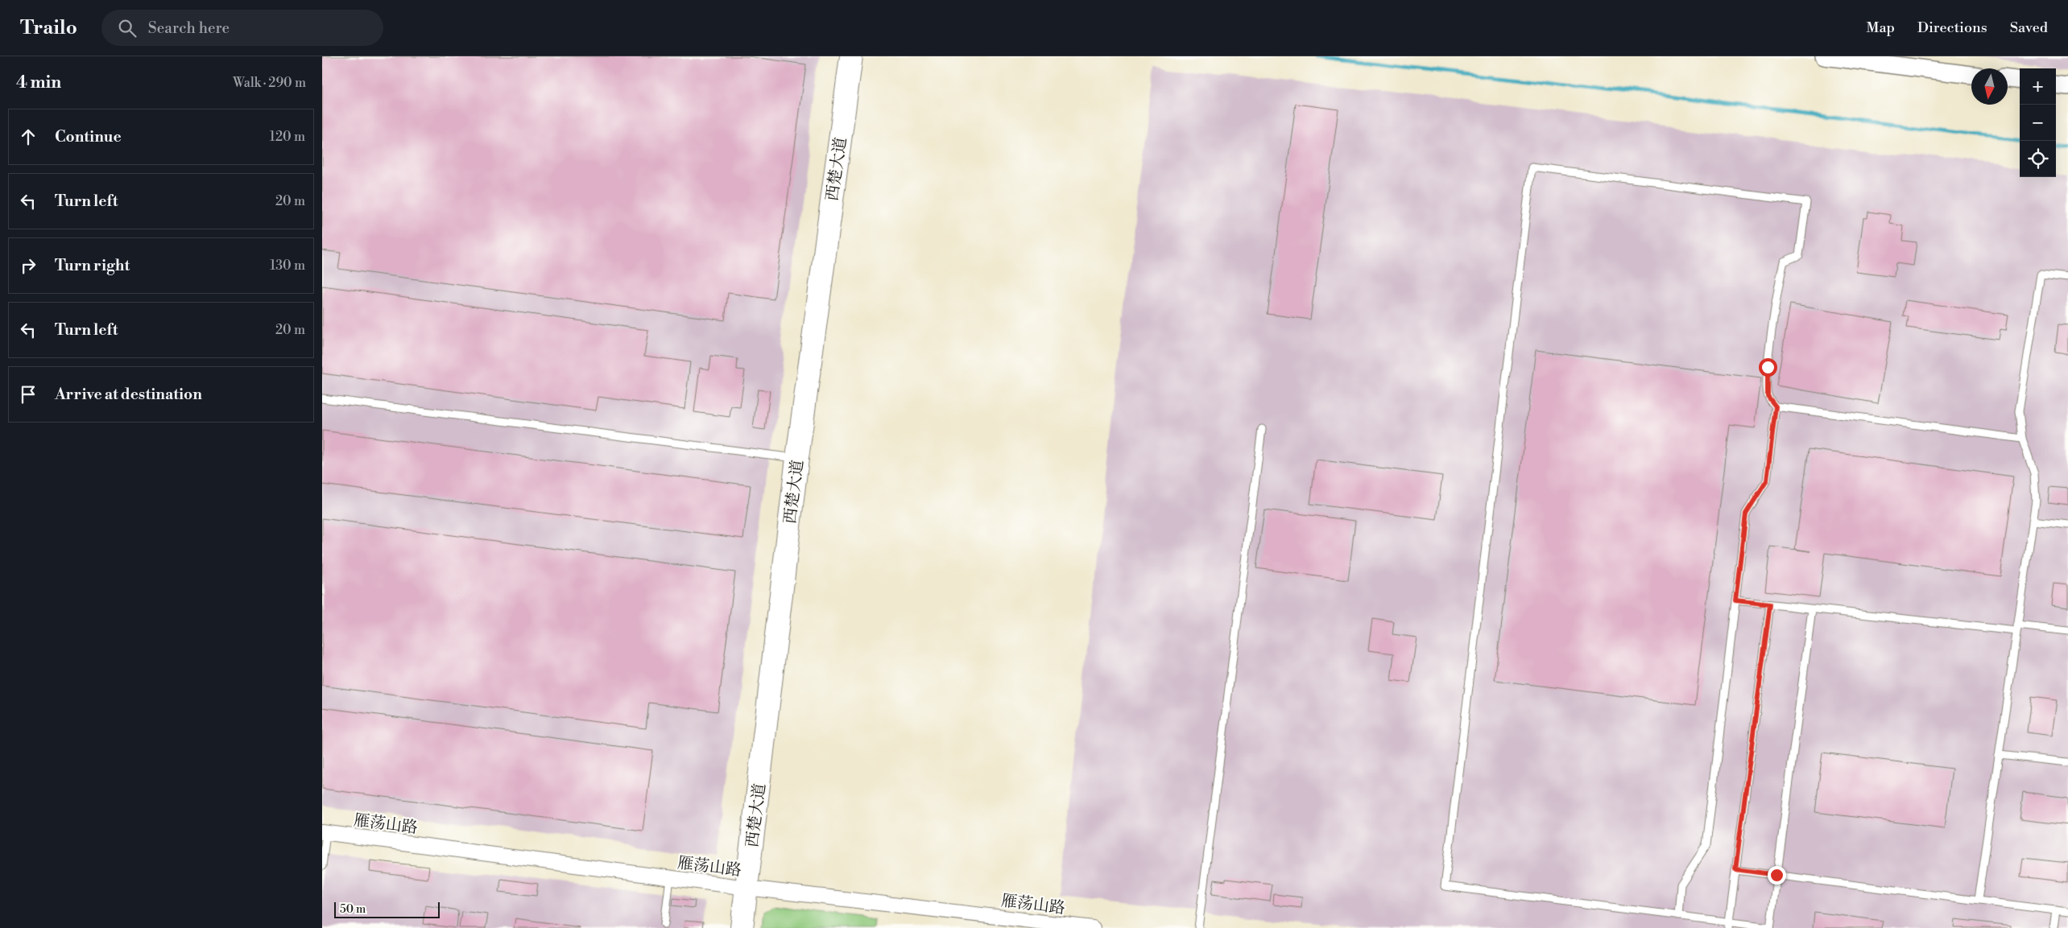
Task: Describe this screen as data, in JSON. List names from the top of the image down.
{
  "streets": {
    "main road": ["西楚大道"],
    "street": ["雁荡山路"]
  },
  "crossings": [
    ["西楚大道", "雁荡山路"]
  ],
  "scale_bar": "50 m",
  "north": "bottom",
  "page": {
    "header": "Trailo",
    "search": "Search here",
    "nav": ["Map", "Directions", "Saved"],
    "heading": ["4 min", "Walk · 290 m"],
    "map_buttons": ["+", "−"],
    "list": [
      ["Continue", "120 m"],
      ["Turn left", "20 m"],
      ["Turn right", "130 m"],
      ["Turn left", "20 m"],
      "Arrive at destination"
    ],
    "scale": "50 m"
  }
}
